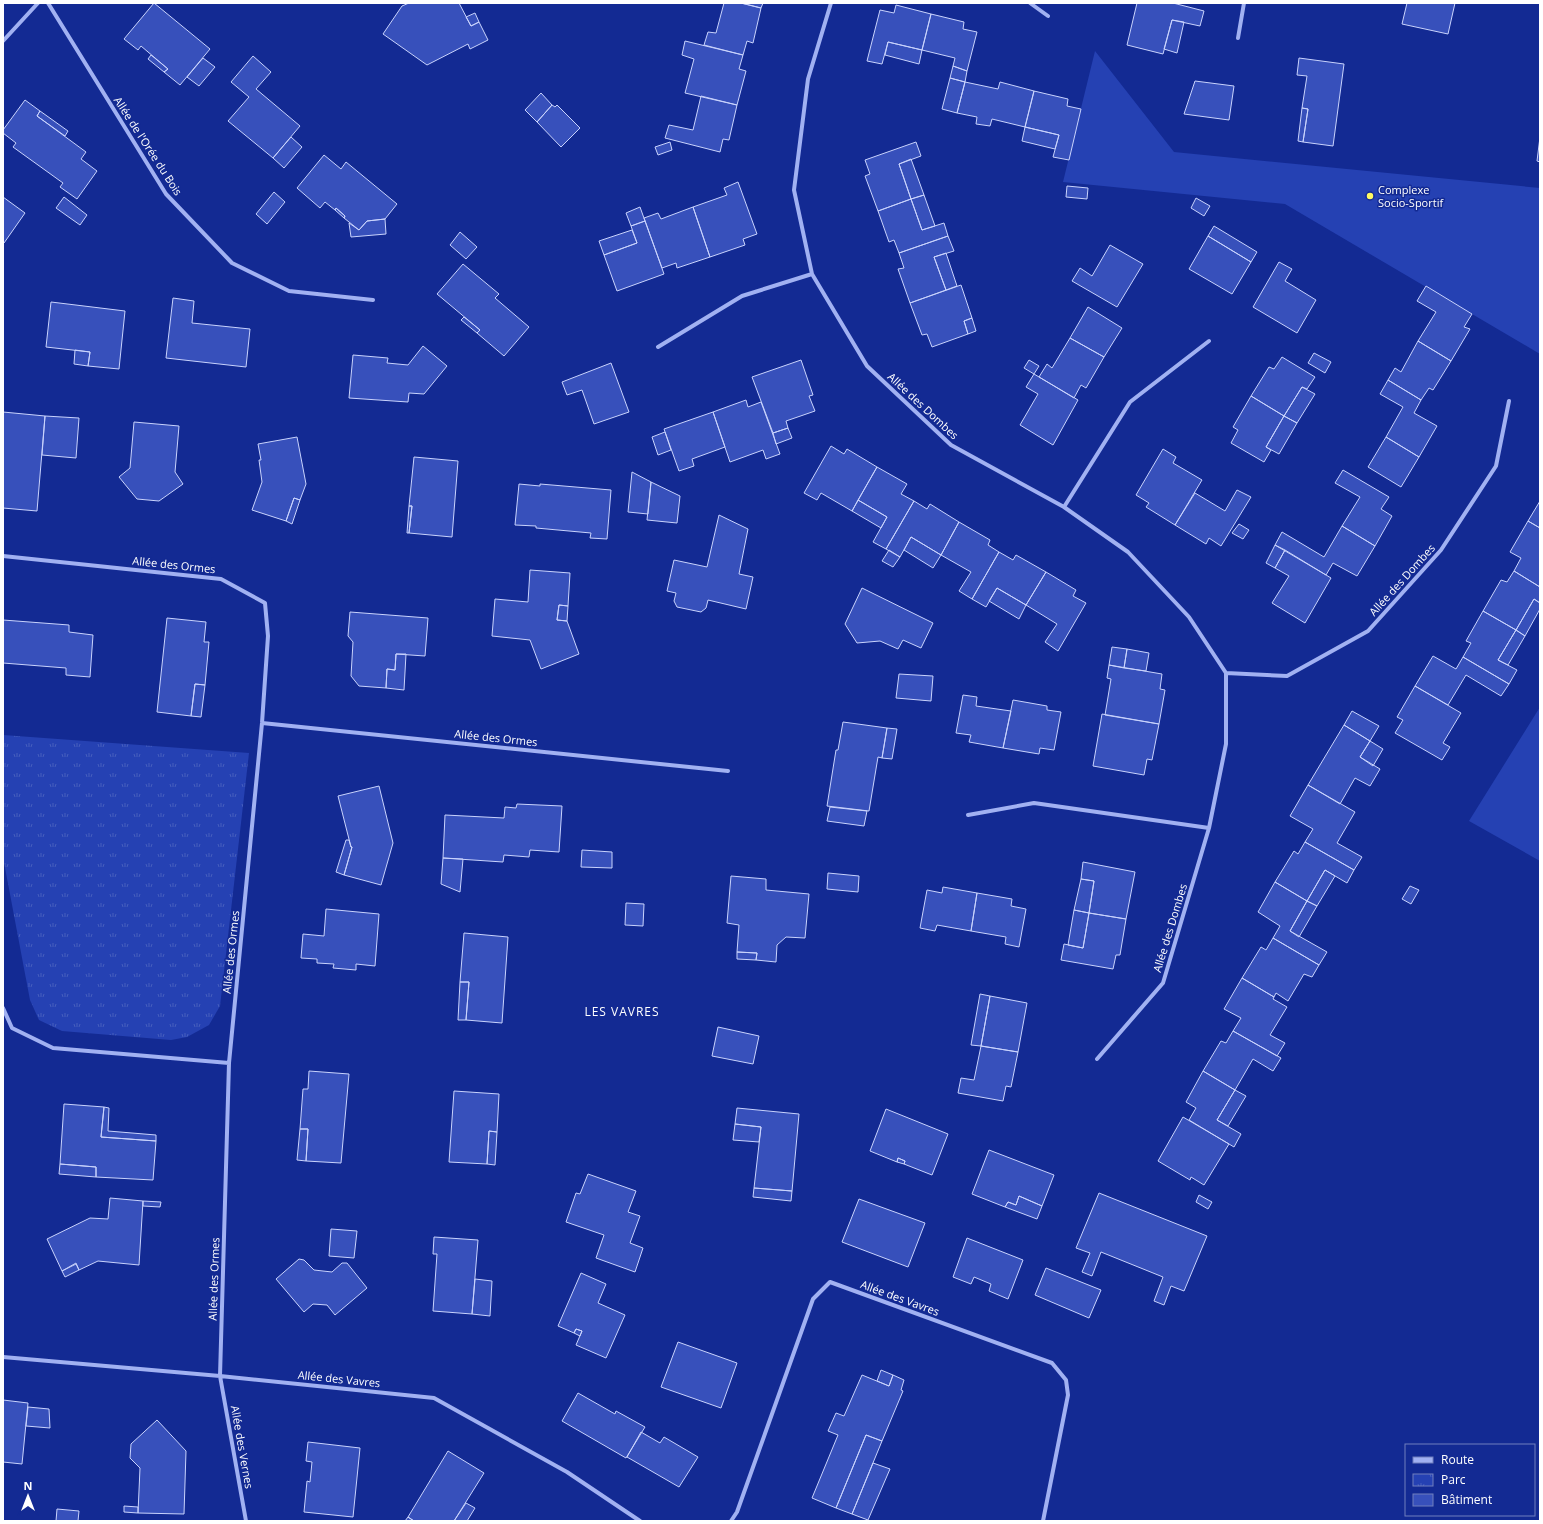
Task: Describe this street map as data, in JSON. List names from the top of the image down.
{
  "streets": {
    "street": [
      "Allée de l'Orée du Bois",
      "Allée des Dombes",
      "Allée des Ormes",
      "Allée des Vavres",
      "Allée des Vernes"
    ]
  },
  "crossings": [
    ["Allée des Ormes", "Allée des Vavres"],
    ["Allée des Ormes", "Allée des Vernes"],
    ["Allée des Vavres", "Allée des Vernes"]
  ],
  "districts": ["LES VAVRES"],
  "places": ["Complexe Socio-Sportif"],
  "legend": ["Route", "Parc", "Bâtiment"],
  "north": "top"
}
